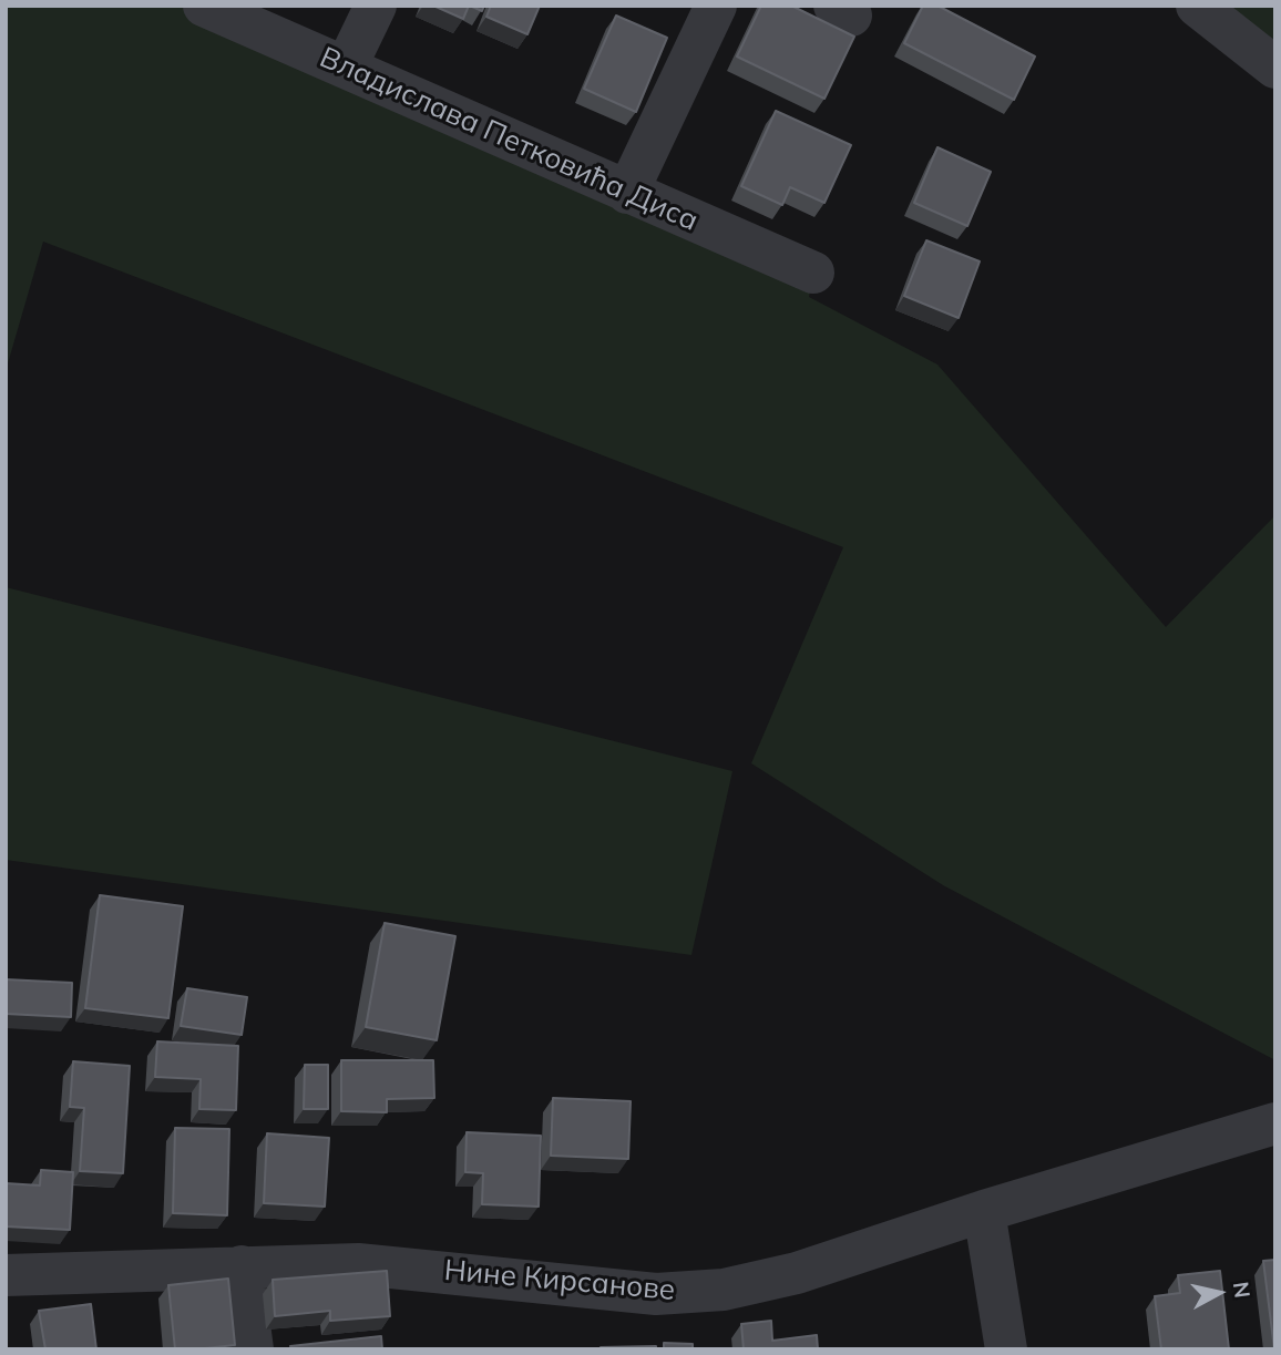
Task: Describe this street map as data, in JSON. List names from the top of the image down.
{
  "streets": {
    "street": ["Владислава Петковића Диса", "Нине Кирсанове"]
  },
  "north": "right"
}
